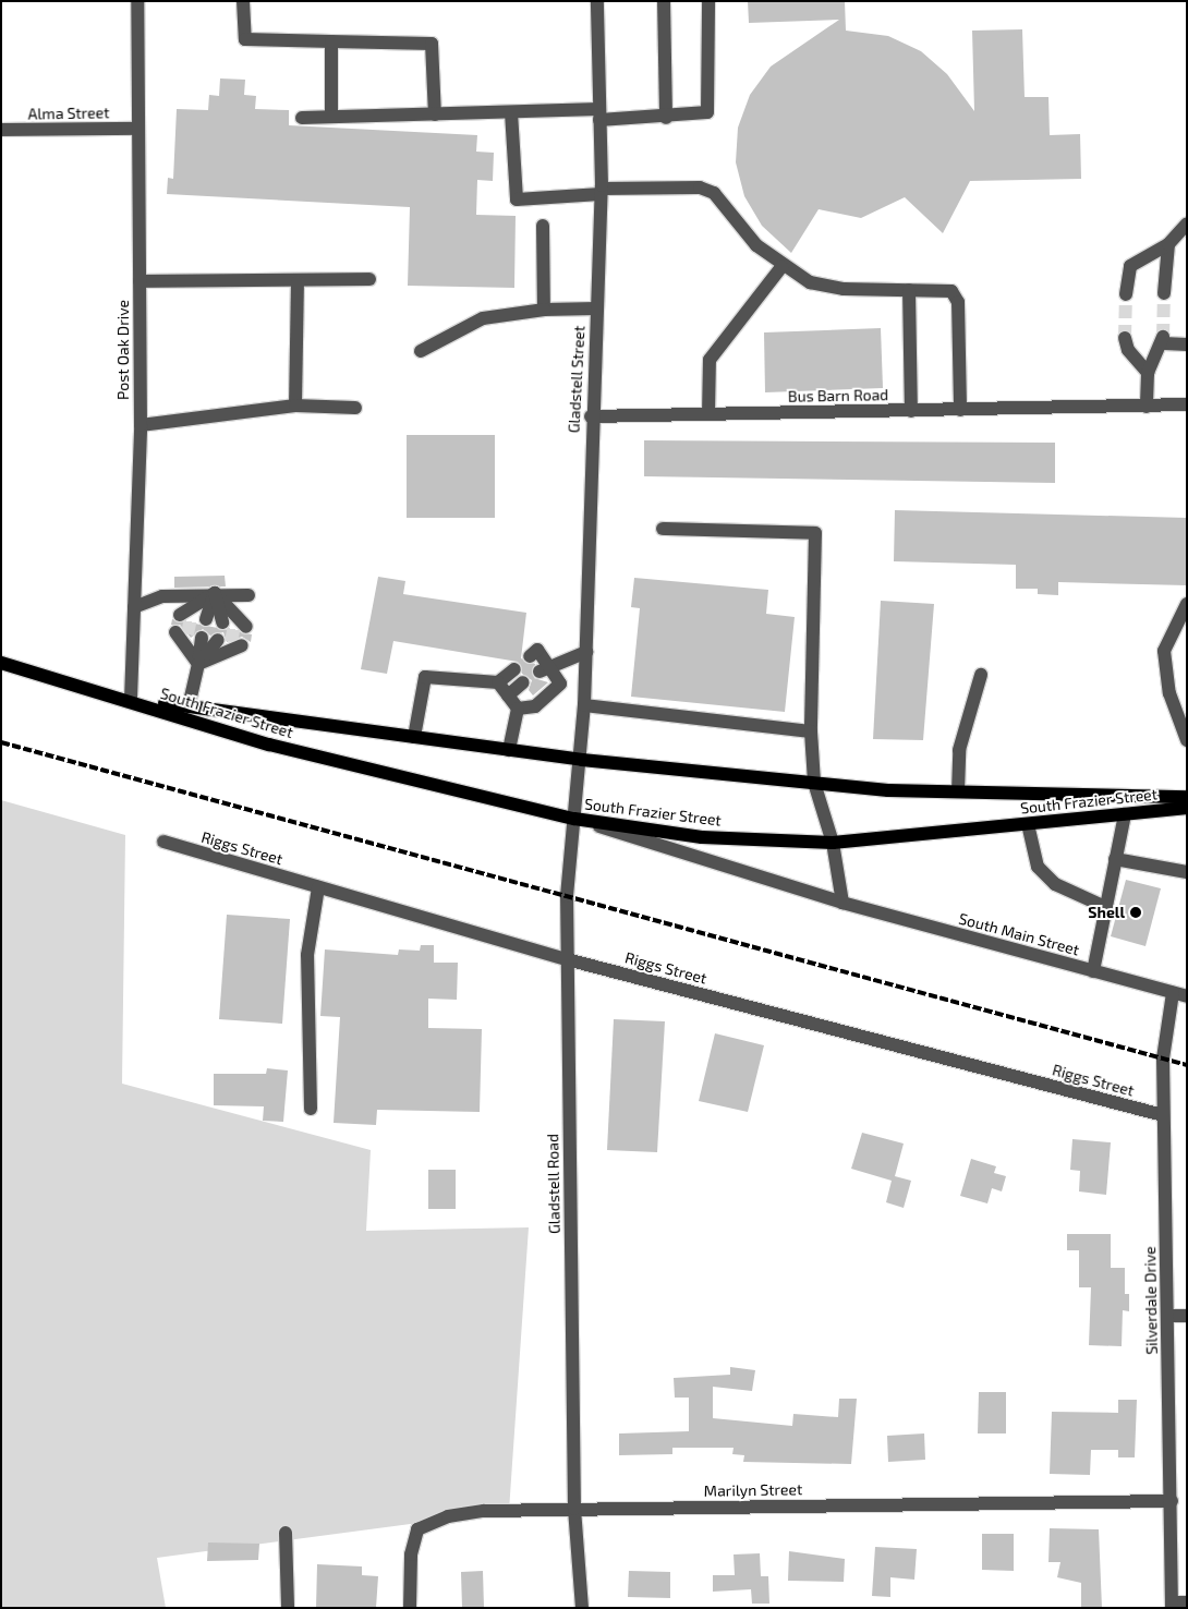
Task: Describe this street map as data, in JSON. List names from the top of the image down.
{
  "streets": {
    "main road": ["South Frazier Street"],
    "street": [
      "Alma Street",
      "Post Oak Drive",
      "Gladstell Street",
      "Bus Barn Road",
      "Riggs Street",
      "South Main Street",
      "Gladstell Road",
      "Silverdale Drive",
      "Marilyn Street"
    ]
  },
  "crossings": [
    ["Alma Street", "Post Oak Drive"],
    ["Post Oak Drive", "South Frazier Street"],
    ["Gladstell Street", "Bus Barn Road"],
    ["Gladstell Street", "South Frazier Street"],
    ["Gladstell Street", "Gladstell Road"],
    ["South Frazier Street", "South Main Street"],
    ["South Frazier Street", "Gladstell Road"],
    ["Riggs Street", "Gladstell Road"],
    ["Riggs Street", "Silverdale Drive"],
    ["South Main Street", "Gladstell Road"],
    ["South Main Street", "Silverdale Drive"],
    ["Gladstell Road", "Marilyn Street"],
    ["Silverdale Drive", "Marilyn Street"]
  ],
  "places": ["Shell"]
}
